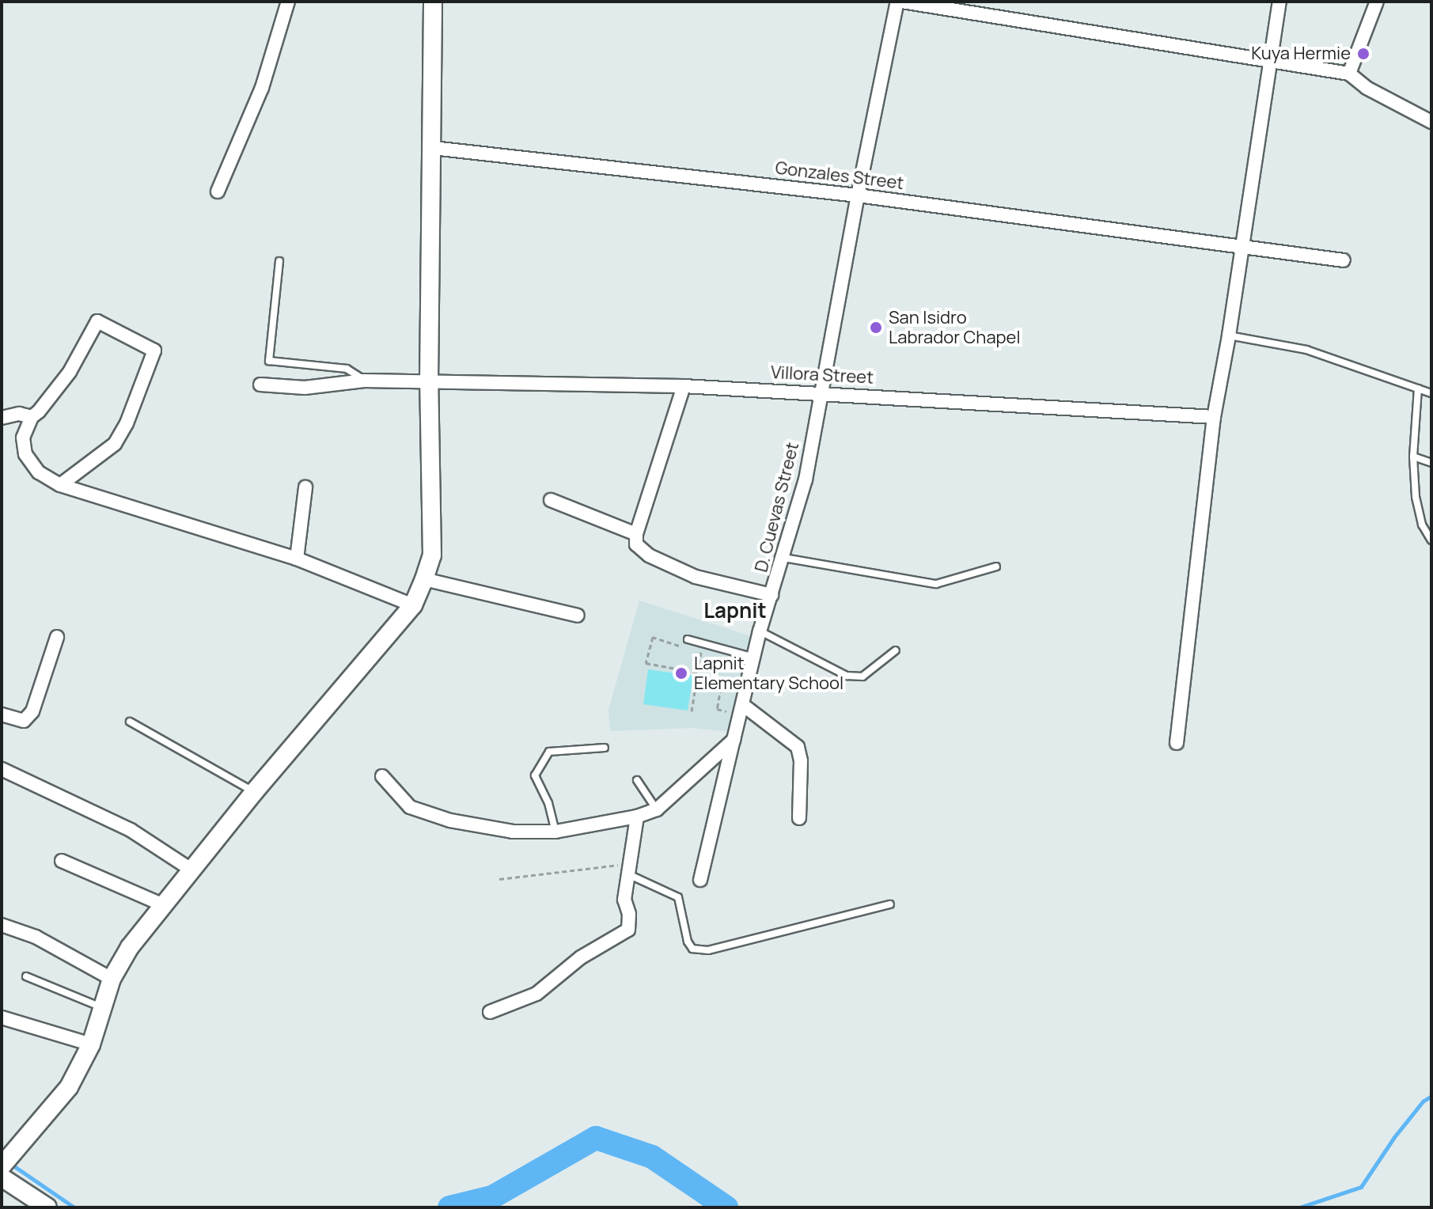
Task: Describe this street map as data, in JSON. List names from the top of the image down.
{
  "streets": {
    "street": ["Gonzales Street", "Villora Street", "D. Cuevas Street"]
  },
  "crossings": [
    ["Gonzales Street", "D. Cuevas Street"],
    ["Villora Street", "D. Cuevas Street"]
  ],
  "districts": ["Lapnit"],
  "places": ["Kuya Hermie", "San Isidro Labrador Chapel", "Lapnit Elementary School"]
}
